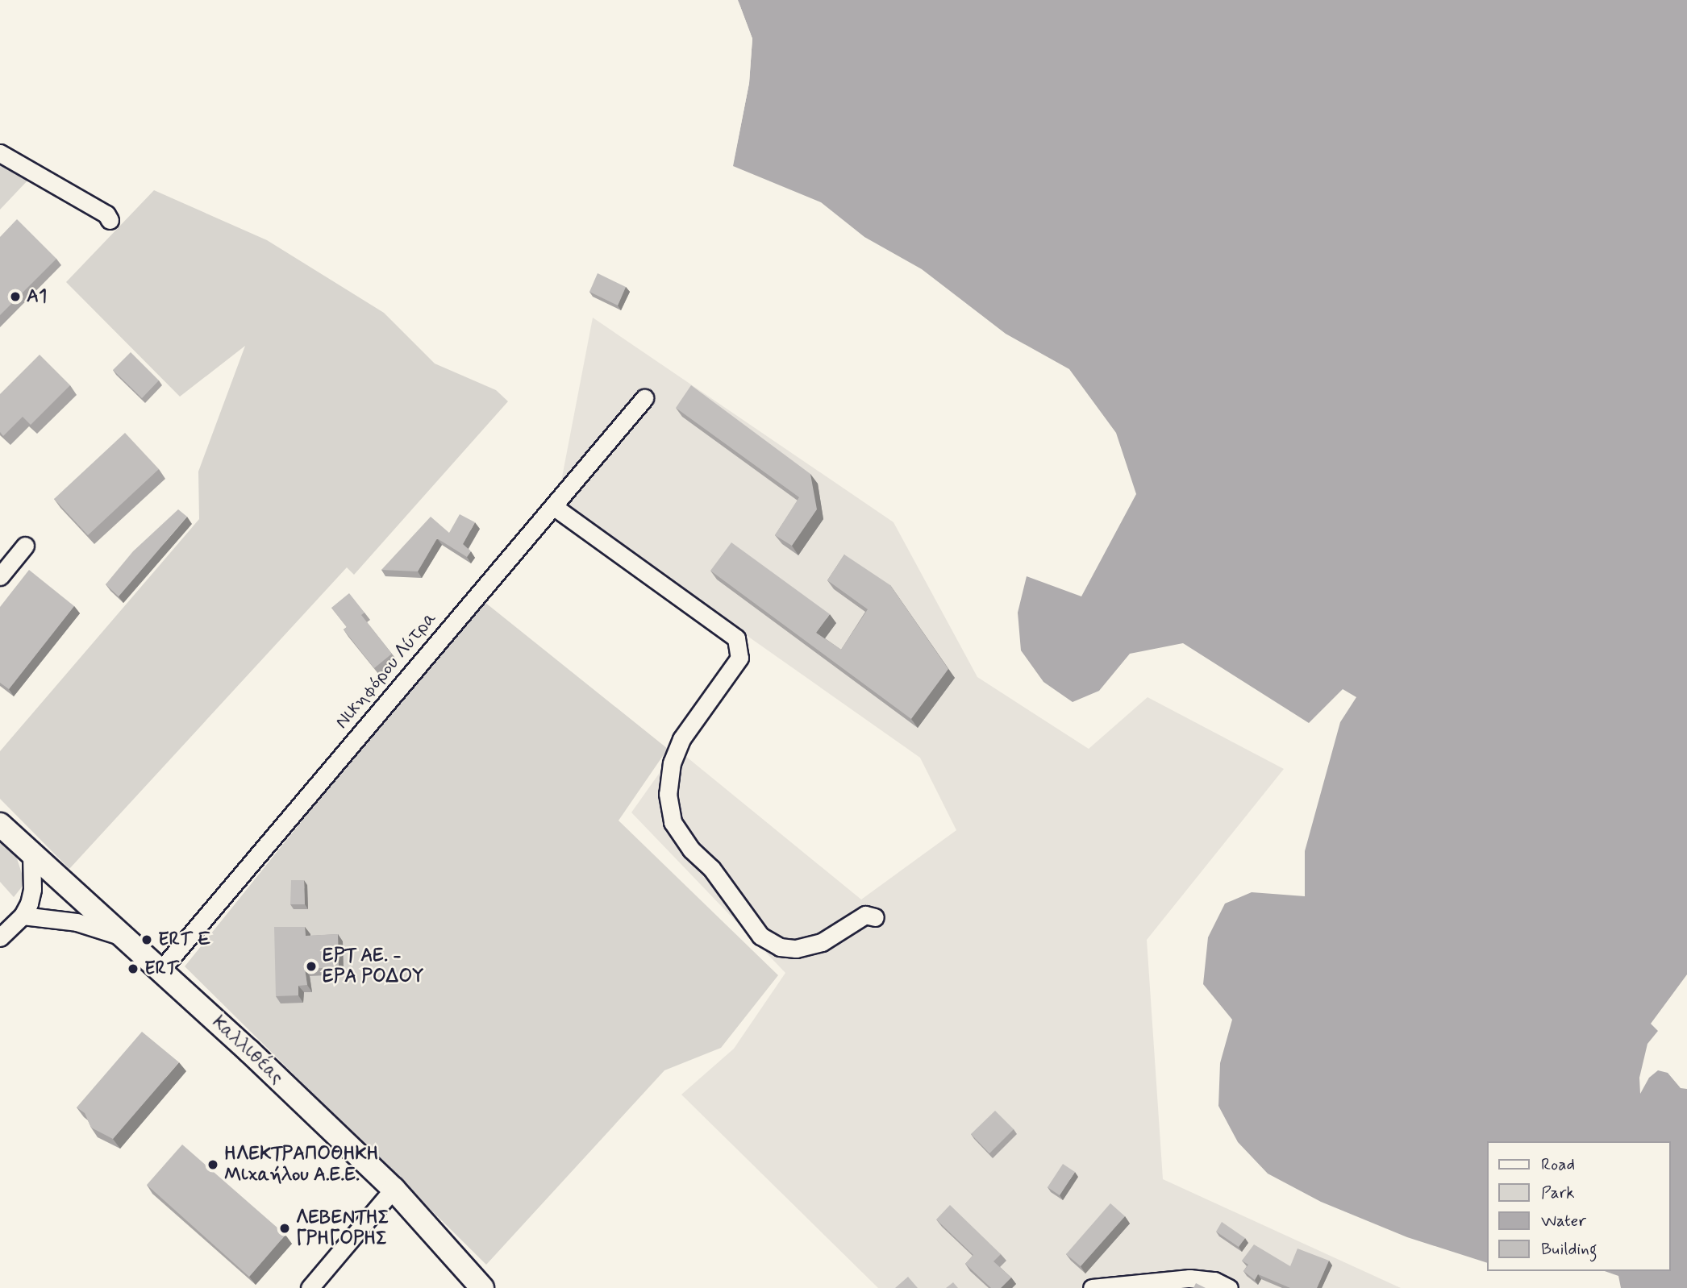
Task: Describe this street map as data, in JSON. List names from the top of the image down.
{
  "streets": {
    "main road": ["Καλλιθέας"],
    "street": ["Νικηφόρου Λύτρα"]
  },
  "crossings": [
    ["Νικηφόρου Λύτρα", "Καλλιθέας"]
  ],
  "places": [
    "A1",
    "ERT E",
    "ΕΡΤ ΑΕ. - ΕΡΑ ΡΟΔΟΥ",
    "ERT",
    "ΗΛΕΚΤΡΑΠΟΘΗΚΗ Μιχαήλου Α.Ε.Ε.",
    "ΛΕΒΕΝΤΗΣ ΓΡΗΓΟΡΗΣ"
  ],
  "legend": [
    "Road",
    "Park",
    "Water",
    "Building"
  ]
}
